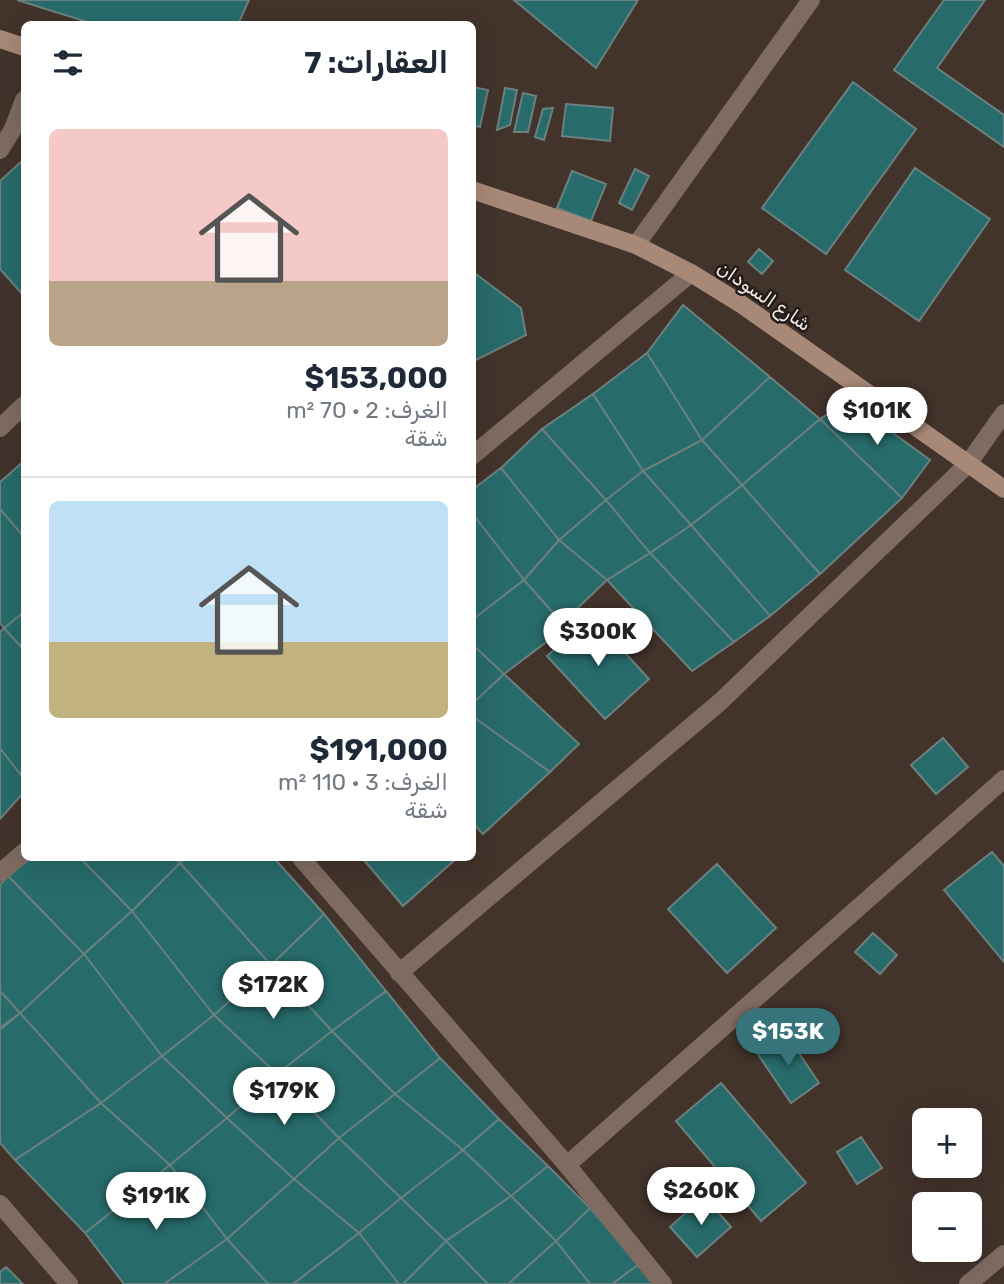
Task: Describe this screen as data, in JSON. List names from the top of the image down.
{
  "streets": {
    "main road": ["شارع السودان"]
  },
  "page": {
    "heading": "العقارات: 7",
    "list": [
      {
        "name": "$153,000",
        "note": "الغرف: 2 · 70 m² · شقة"
      },
      {
        "name": "$191,000",
        "note": "الغرف: 3 · 110 m² · شقة"
      }
    ],
    "price": [
      "$101K",
      "$300K",
      "$172K",
      "$153K",
      "$179K",
      "$260K",
      "$191K"
    ],
    "map_buttons": ["+", "−"]
  }
}
